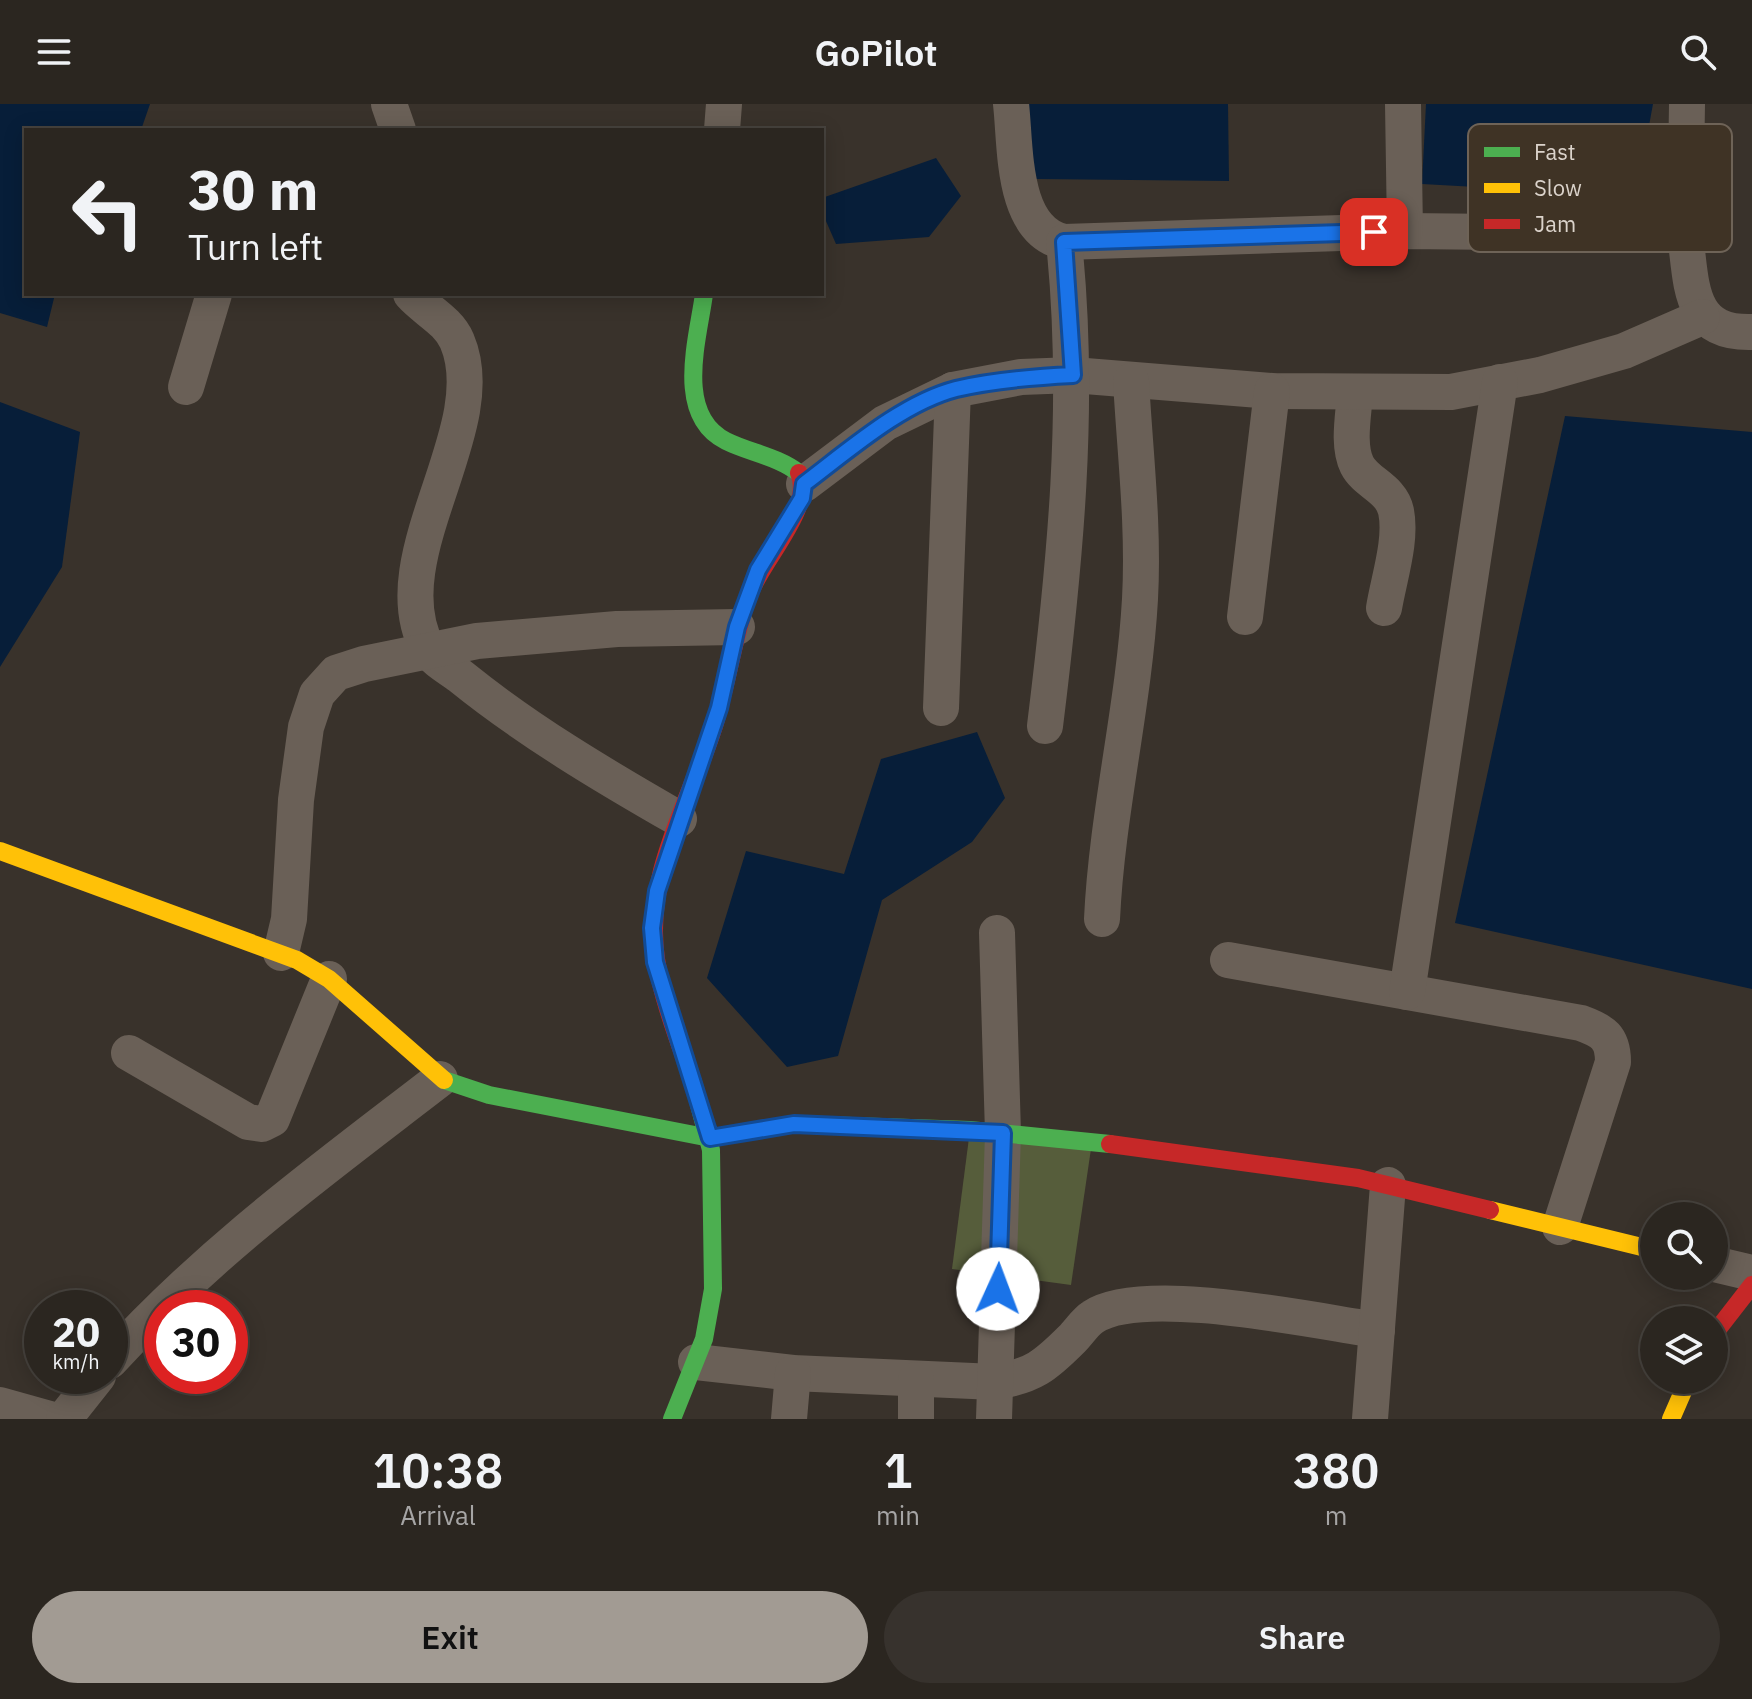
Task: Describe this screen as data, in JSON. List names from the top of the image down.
{
  "legend": ["Fast", "Slow", "Jam"],
  "page": {
    "header": "GoPilot",
    "turn": ["30 m", "Turn left"],
    "speed": "20 km/h",
    "limit": "30",
    "eta": [
      "10:38",
      "Arrival",
      "1",
      "min",
      "380",
      "m"
    ],
    "buttons": ["Exit", "Share"]
  }
}
